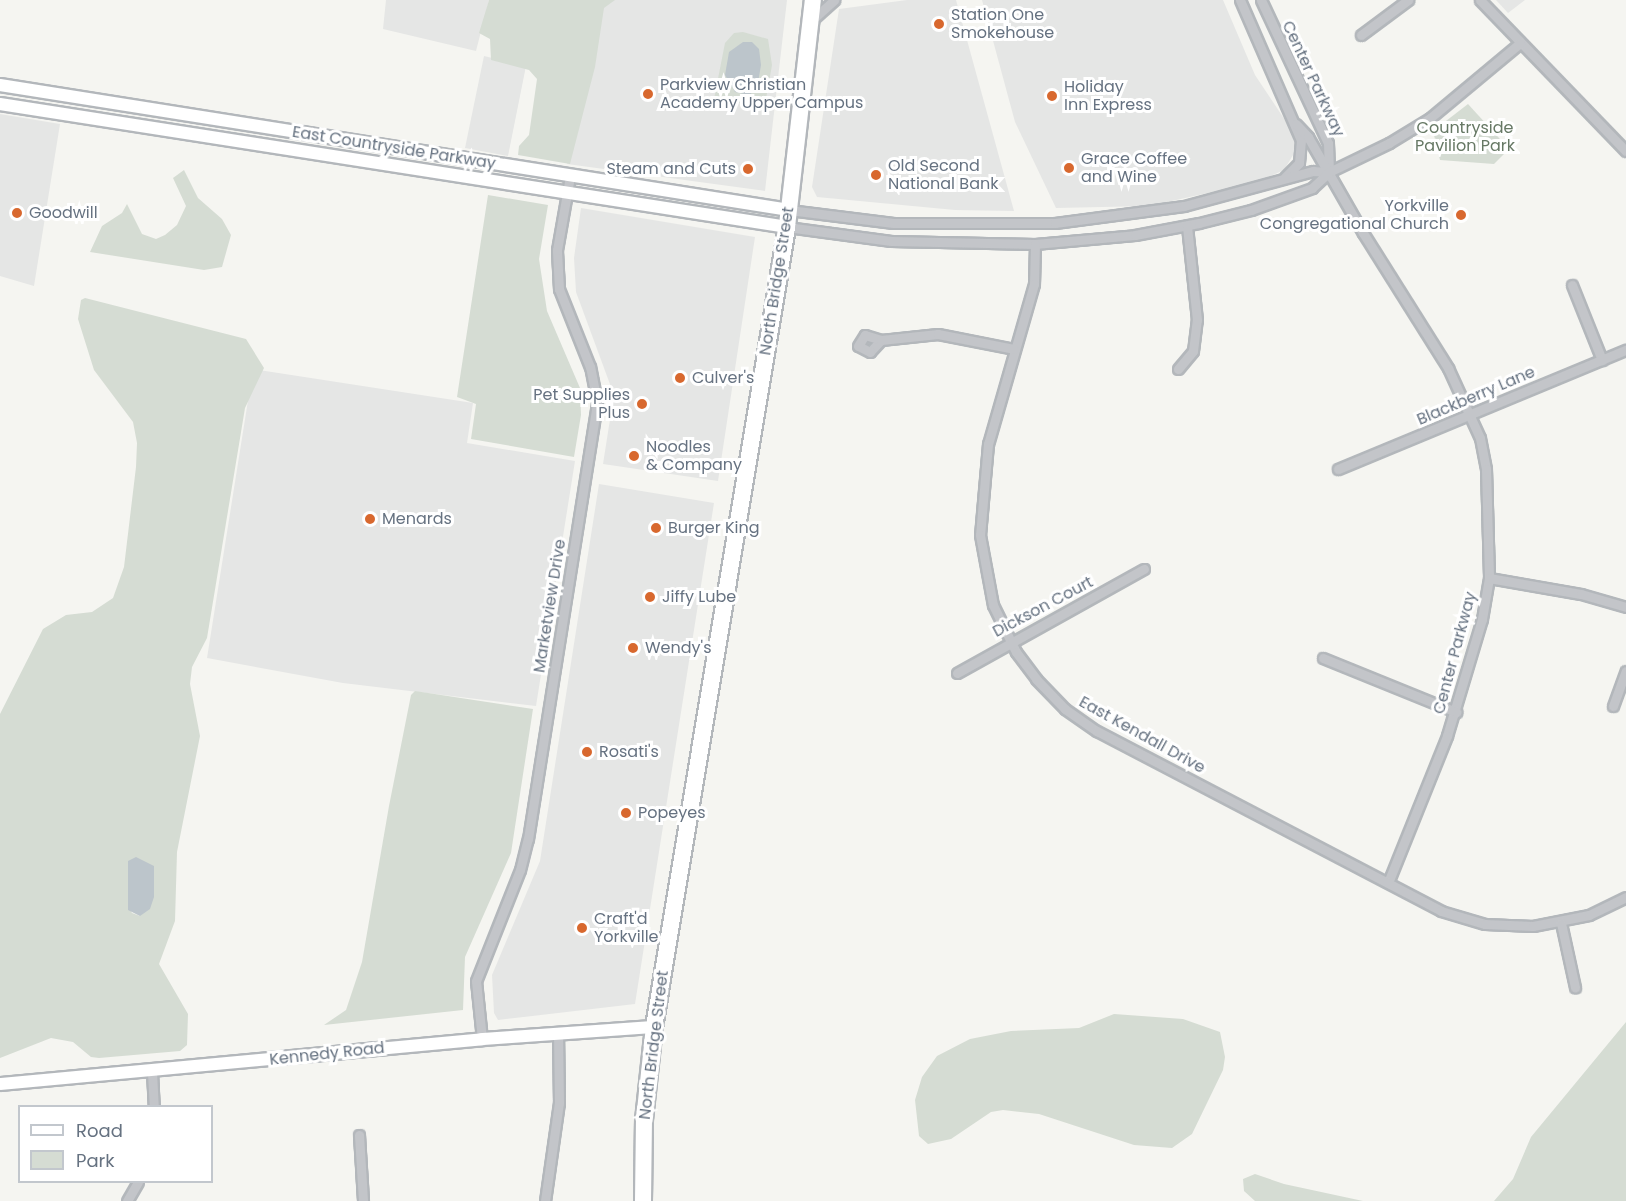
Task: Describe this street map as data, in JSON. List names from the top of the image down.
{
  "streets": {
    "highway": ["North Bridge Street"],
    "street": [
      "Center Parkway",
      "East Countryside Parkway",
      "Blackberry Lane",
      "Marketview Drive",
      "Dickson Court",
      "East Kendall Drive",
      "Kennedy Road"
    ]
  },
  "crossings": [
    ["Center Parkway", "Blackberry Lane"],
    ["Center Parkway", "East Kendall Drive"],
    ["East Countryside Parkway", "North Bridge Street"],
    ["East Countryside Parkway", "Marketview Drive"],
    ["North Bridge Street", "Kennedy Road"],
    ["Marketview Drive", "Kennedy Road"],
    ["Dickson Court", "East Kendall Drive"]
  ],
  "parks": ["Countryside Pavilion Park"],
  "places": [
    "Station One Smokehouse",
    "Parkview Christian Academy Upper Campus",
    "Holiday Inn Express",
    "Grace Coffee and Wine",
    "Steam and Cuts",
    "Old Second National Bank",
    "Goodwill",
    "Yorkville Congregational Church",
    "Culver's",
    "Pet Supplies Plus",
    "Noodles & Company",
    "Menards",
    "Burger King",
    "Jiffy Lube",
    "Wendy's",
    "Rosati's",
    "Popeyes",
    "Craft'd Yorkville"
  ],
  "legend": ["Road", "Park"]
}
